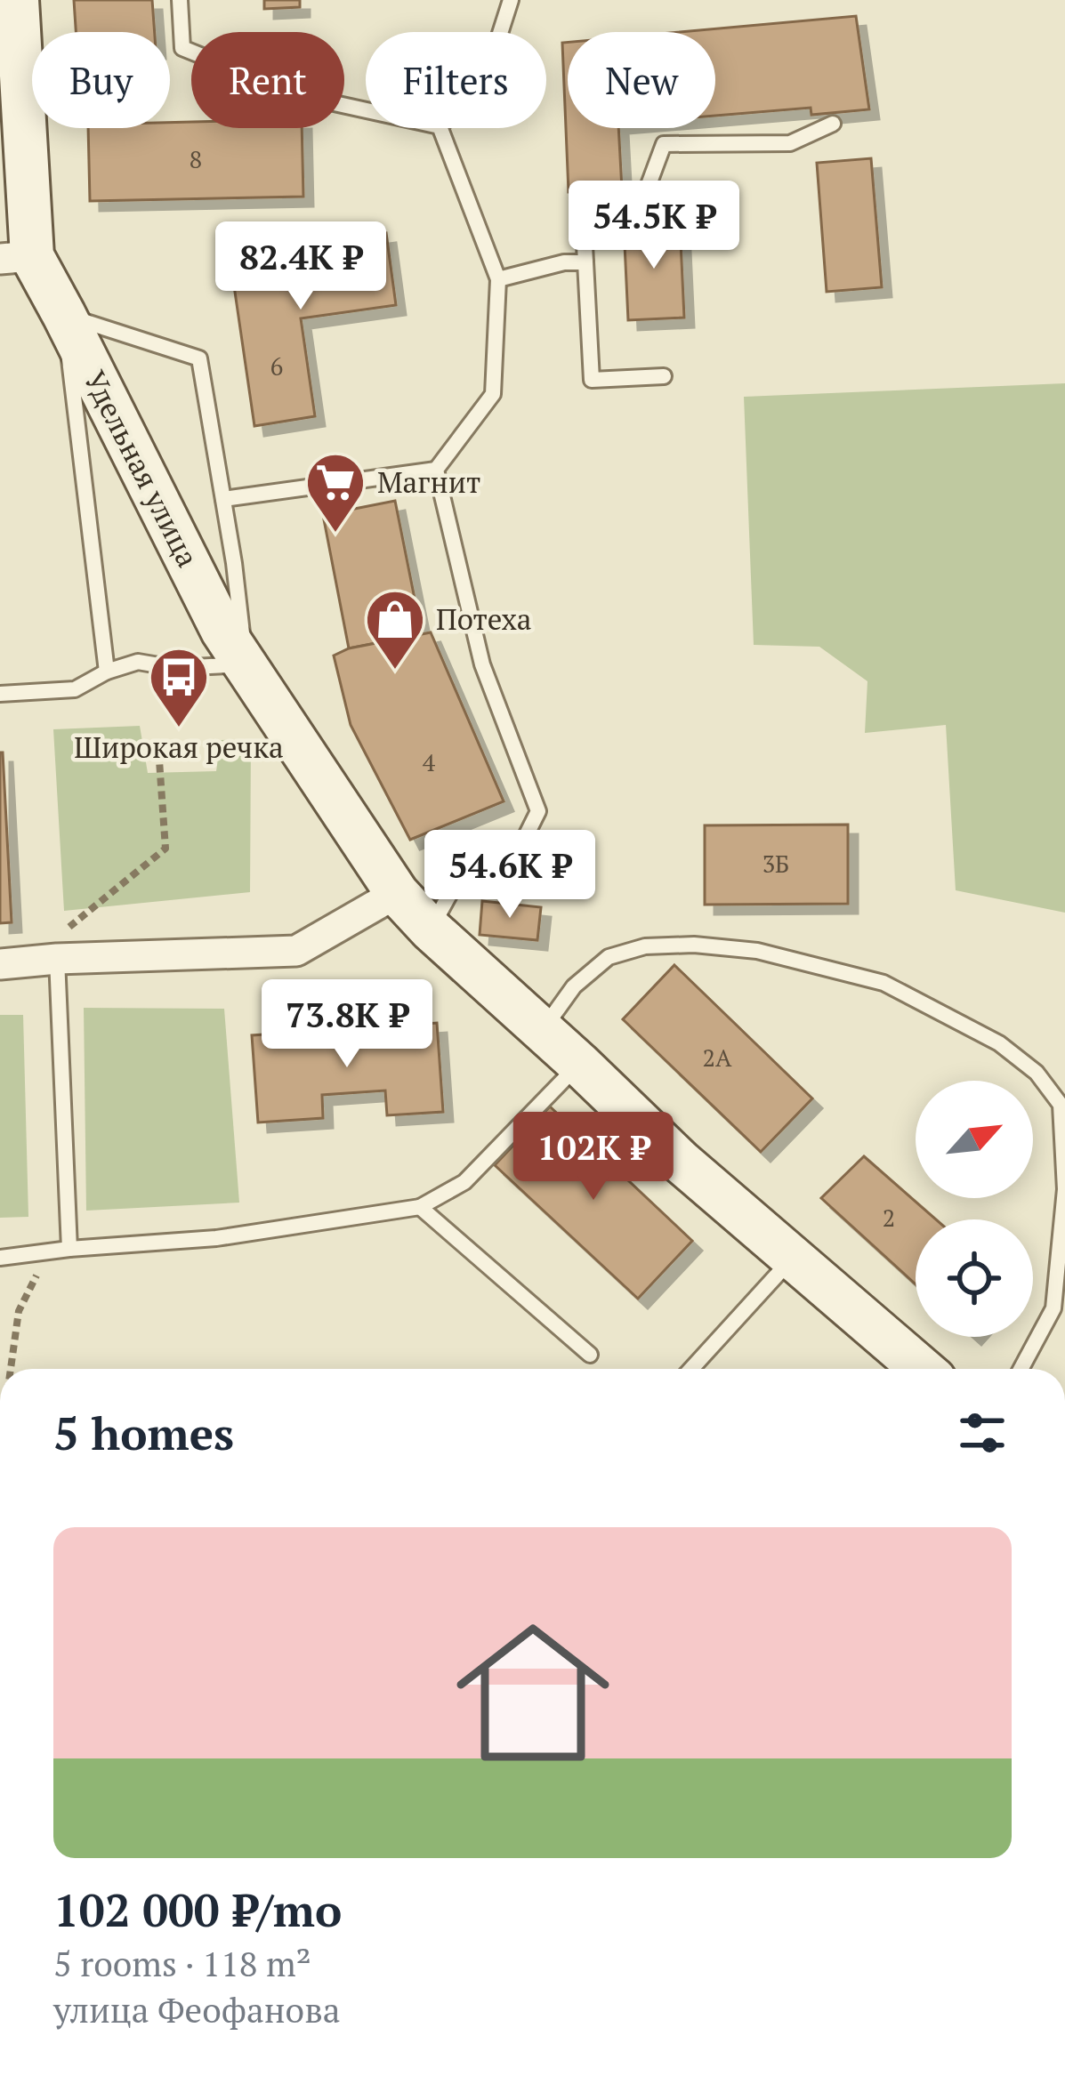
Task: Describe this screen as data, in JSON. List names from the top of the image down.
{
  "streets": {
    "street": ["Удельная улица"]
  },
  "places": {
    "supermarket": ["Магнит"],
    "shop": ["Потеха"],
    "bus stop": ["Широкая речка"]
  },
  "house_numbers": [
    "8",
    "6",
    "4",
    "3Б",
    "2А",
    "2"
  ],
  "north": "top right",
  "page": {
    "chip": [
      "Buy",
      "Rent",
      "Filters",
      "New"
    ],
    "price": [
      "54.5K ₽",
      "82.4K ₽",
      "54.6K ₽",
      "73.8K ₽",
      "102K ₽"
    ],
    "heading": "5 homes",
    "list": [
      {
        "name": "102 000 ₽/mo",
        "note": "5 rooms · 118 m² · улица Феофанова"
      }
    ]
  }
}
